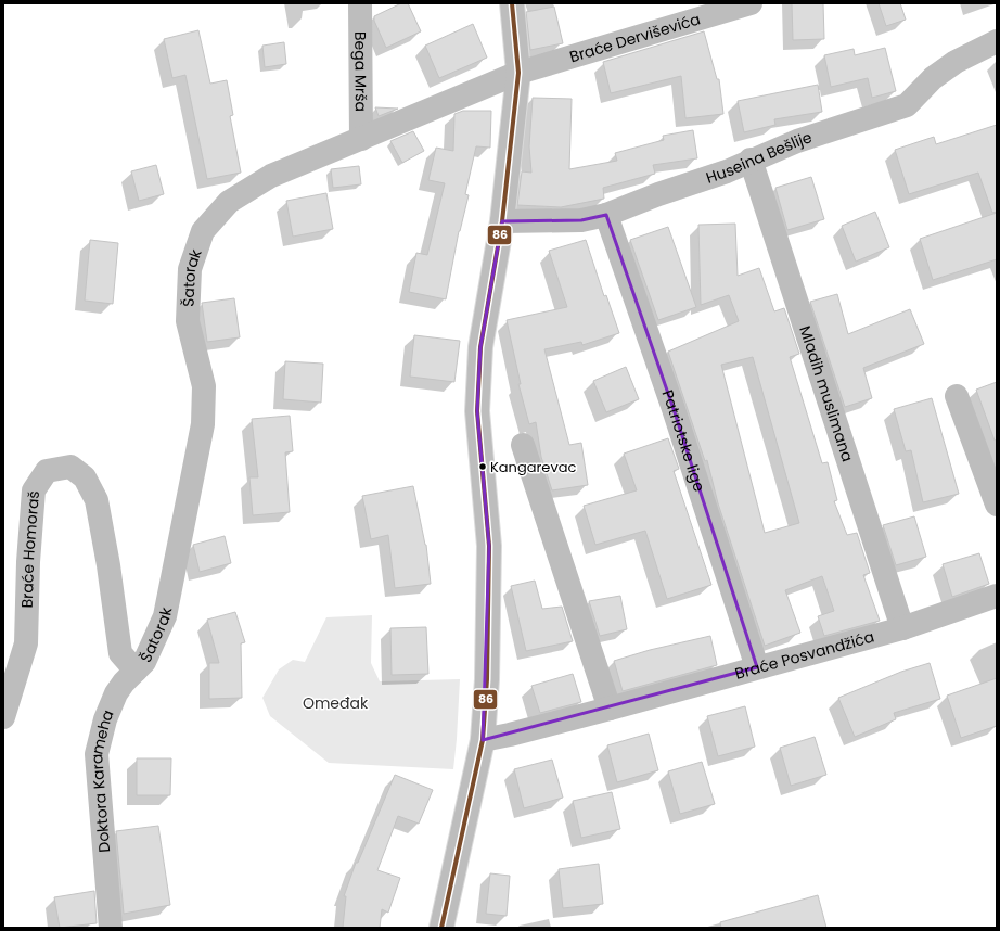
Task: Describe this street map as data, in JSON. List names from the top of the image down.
{
  "streets": {
    "street": [
      "Braće Derviševića",
      "Bega Mrša",
      "Huseina Bešlije",
      "Šatorak",
      "Mladih muslimana",
      "Patriotske lige",
      "Braće Homoraš",
      "Braće Posvandžića",
      "Doktora Karameha"
    ]
  },
  "crossings": [
    ["Braće Derviševića", "Šatorak"],
    ["Bega Mrša", "Šatorak"],
    ["Huseina Bešlije", "Mladih muslimana"],
    ["Huseina Bešlije", "Patriotske lige"],
    ["Šatorak", "Braće Homoraš"],
    ["Šatorak", "Doktora Karameha"],
    ["Mladih muslimana", "Braće Posvandžića"],
    ["Patriotske lige", "Braće Posvandžića"],
    ["Braće Homoraš", "Doktora Karameha"]
  ],
  "parks": ["Omeđak"],
  "places": ["Kangarevac"],
  "lines": ["transit line 86"]
}
